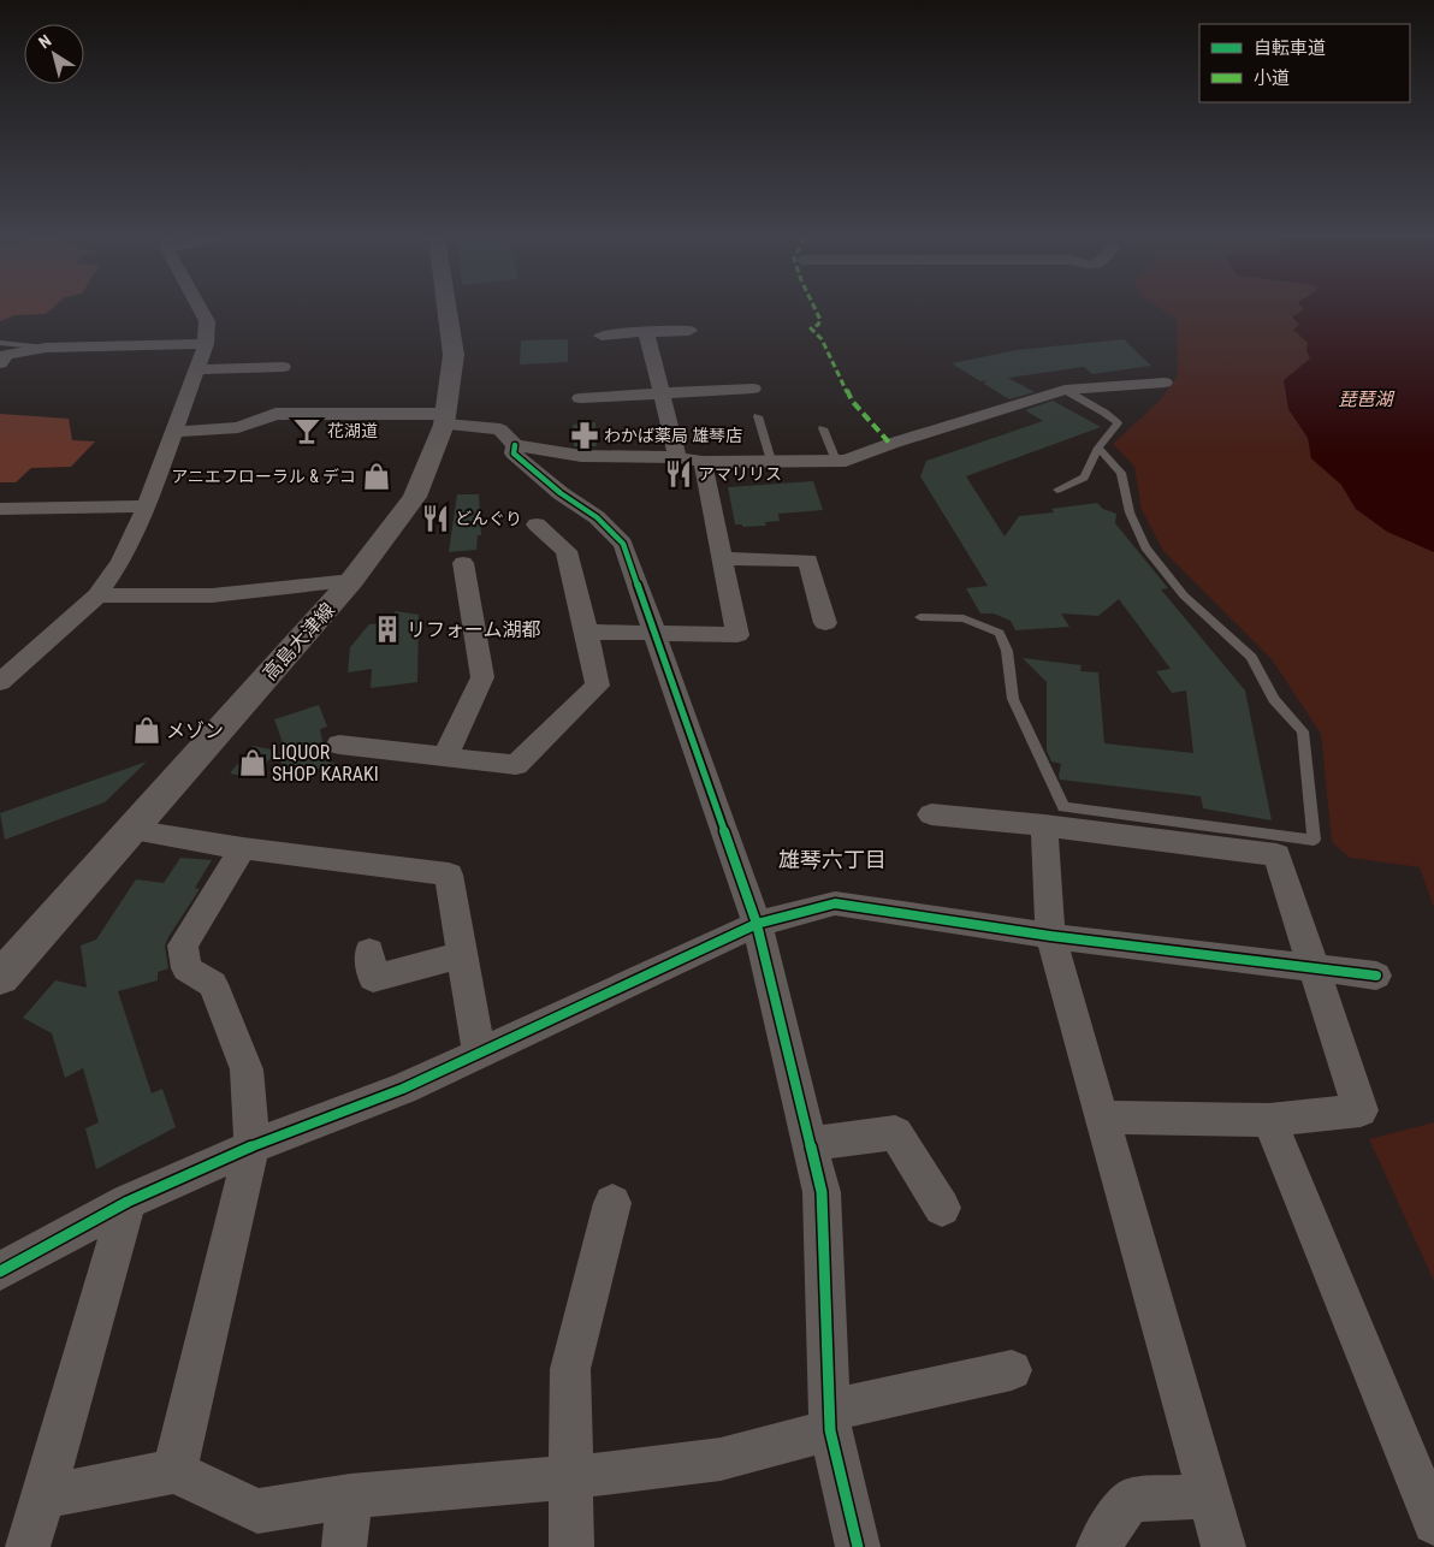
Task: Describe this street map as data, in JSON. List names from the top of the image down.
{
  "streets": {
    "main road": ["高島大津線"]
  },
  "districts": ["雄琴六丁目"],
  "water": ["琵琶湖"],
  "places": {
    "bar": ["花湖道"],
    "pharmacy": ["わかば薬局 雄琴店"],
    "restaurant": ["アマリリス", "どんぐり"],
    "shop": ["アニエフローラル & デコ", "メゾン", "LIQUOR SHOP KARAKI"],
    "building": ["リフォーム湖都"]
  },
  "legend": ["自転車道", "小道"],
  "north": "top left"
}
